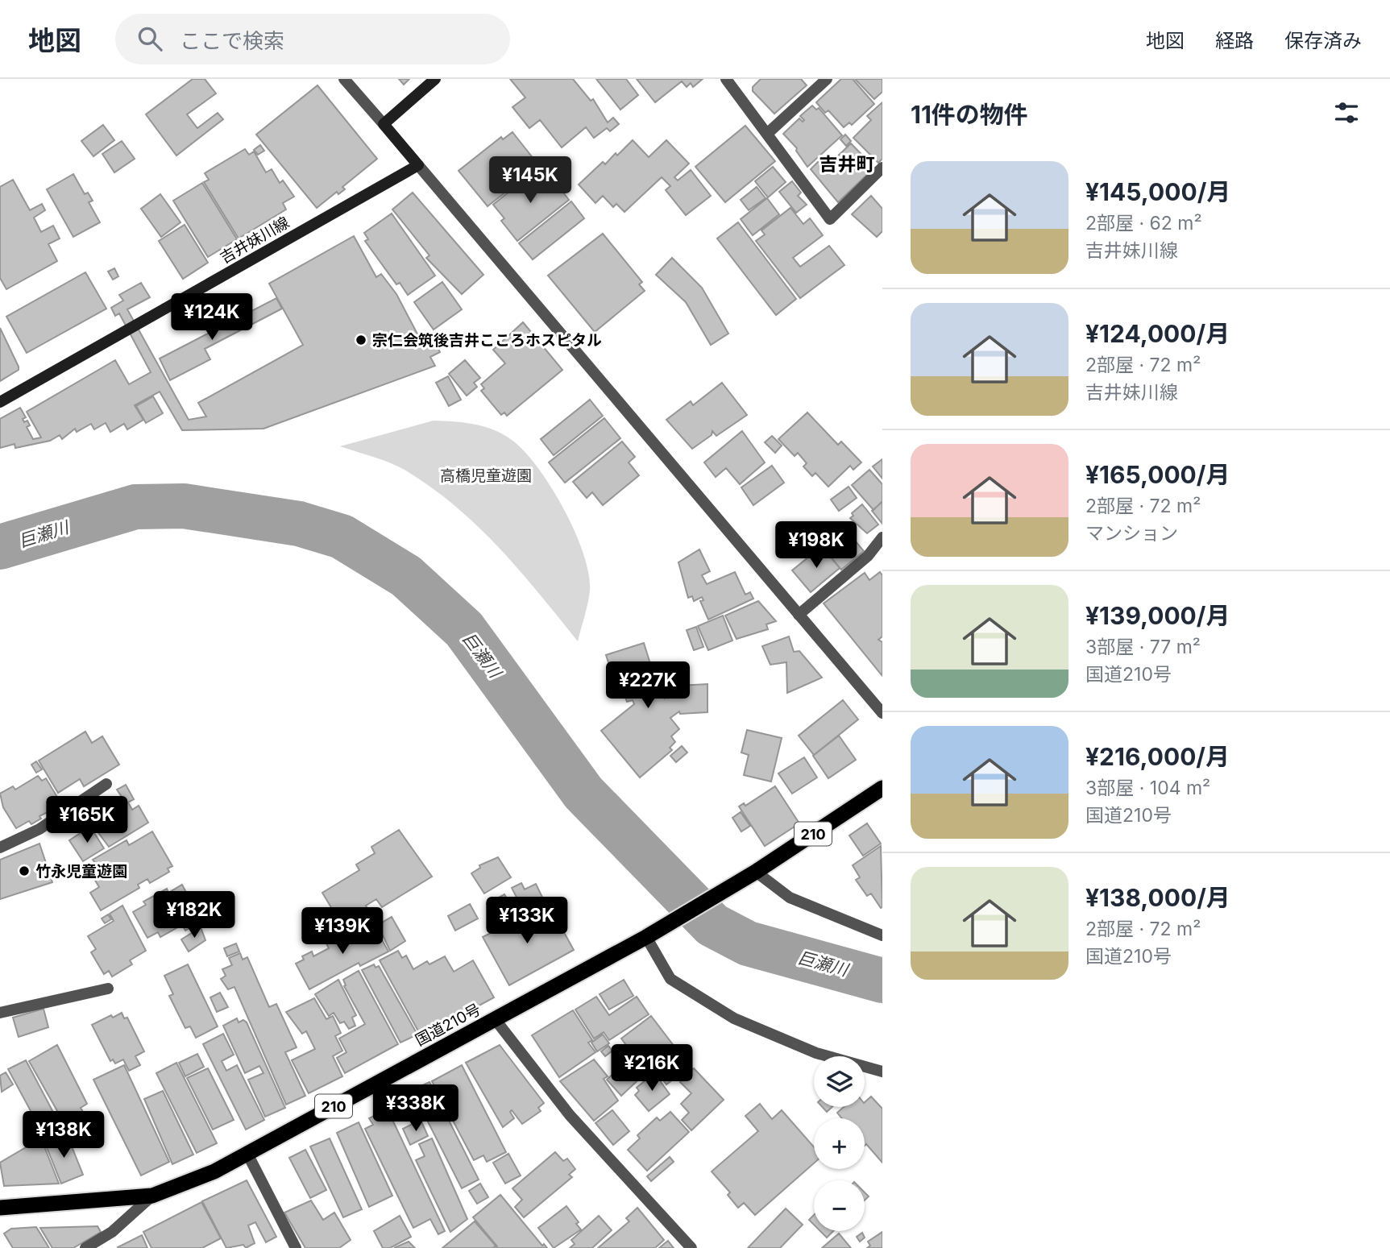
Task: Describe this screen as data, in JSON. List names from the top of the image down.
{
  "streets": {
    "highway": ["210", "国道210号"],
    "main road": ["吉井妹川線"]
  },
  "districts": ["吉井町"],
  "water": ["巨瀬川"],
  "parks": ["高橋児童遊園"],
  "places": ["宗仁会筑後吉井こころホスピタル", "竹永児童遊園"],
  "page": {
    "header": "地図",
    "search": "ここで検索",
    "nav": ["地図", "経路", "保存済み"],
    "heading": "11件の物件",
    "list": [
      {
        "name": "¥145,000/月",
        "note": "2部屋 · 62 m² · 吉井妹川線"
      },
      {
        "name": "¥124,000/月",
        "note": "2部屋 · 72 m² · 吉井妹川線"
      },
      {
        "name": "¥165,000/月",
        "note": "2部屋 · 72 m² · マンション"
      },
      {
        "name": "¥139,000/月",
        "note": "3部屋 · 77 m² · 国道210号"
      },
      {
        "name": "¥216,000/月",
        "note": "3部屋 · 104 m² · 国道210号"
      },
      {
        "name": "¥138,000/月",
        "note": "2部屋 · 72 m² · 国道210号"
      }
    ],
    "price": [
      "¥145K",
      "¥124K",
      "¥198K",
      "¥227K",
      "¥165K",
      "¥182K",
      "¥133K",
      "¥139K",
      "¥216K",
      "¥338K",
      "¥138K"
    ],
    "map_buttons": ["+", "−"]
  }
}
